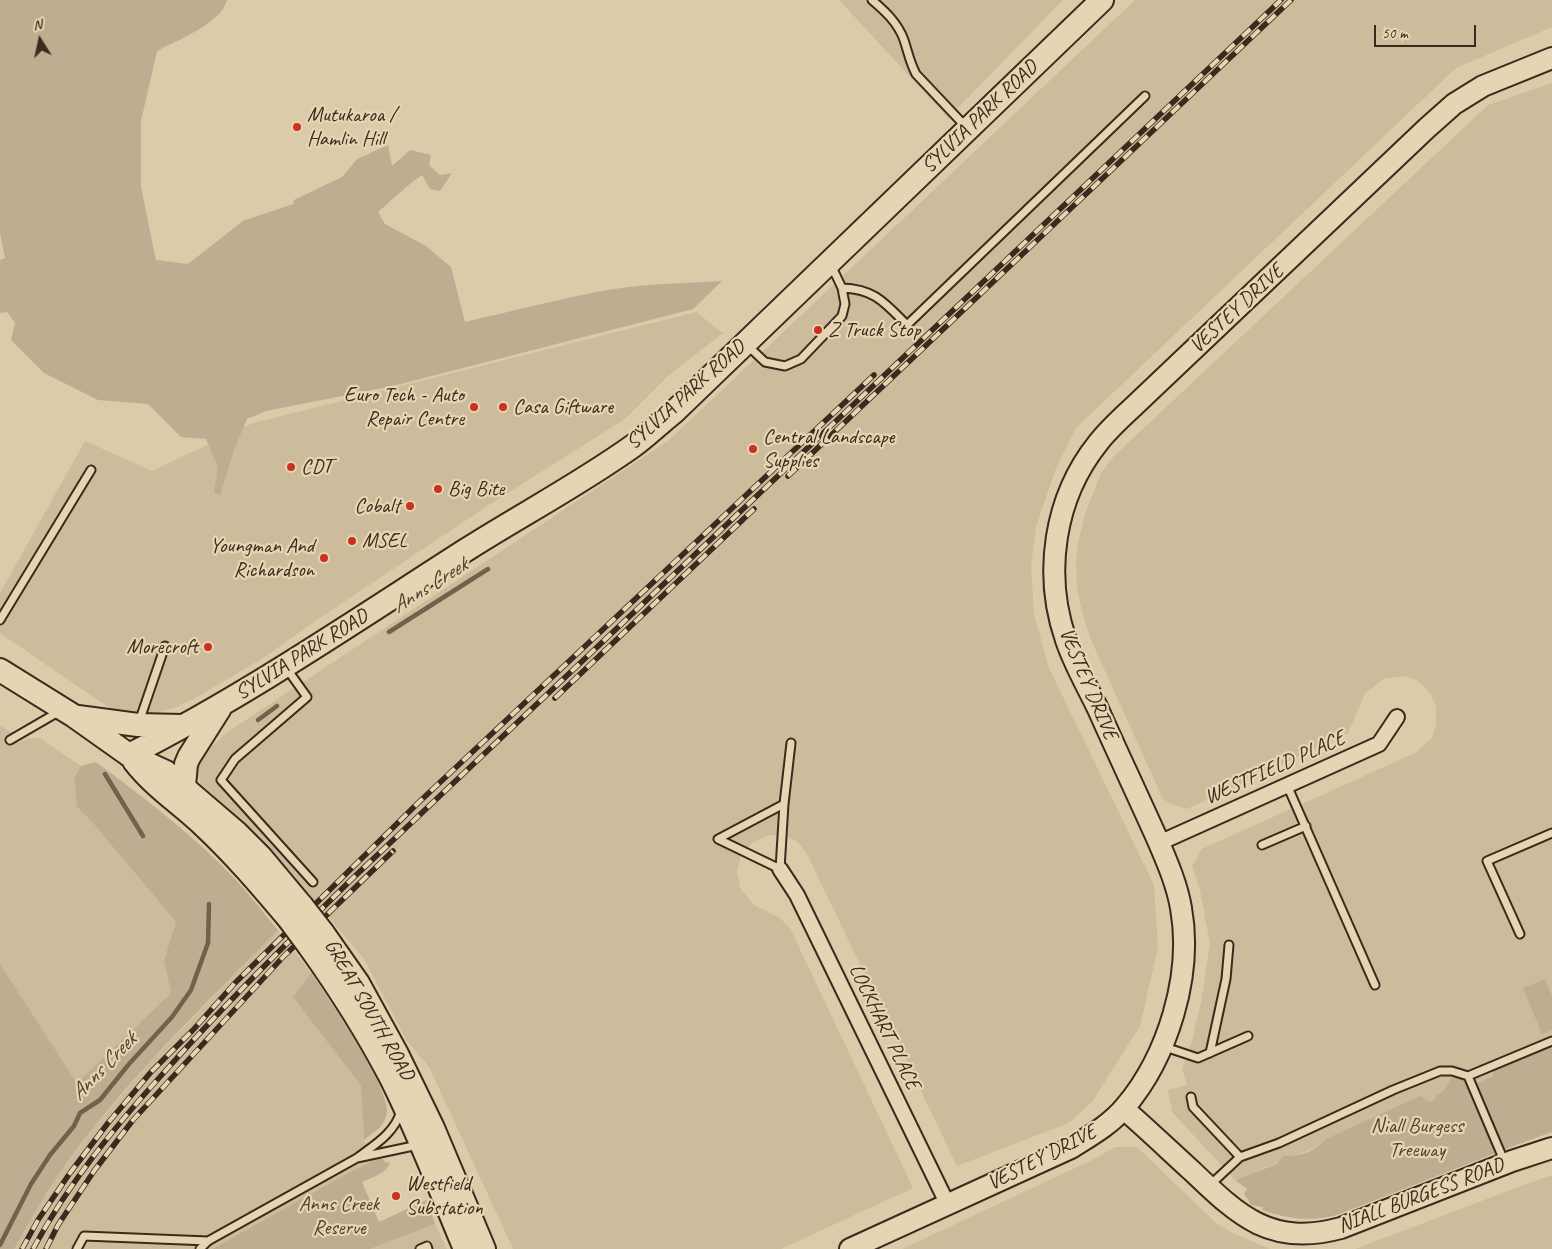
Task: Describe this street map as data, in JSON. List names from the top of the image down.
{
  "streets": {
    "main road": ["SYLVIA PARK ROAD", "GREAT SOUTH ROAD"],
    "street": [
      "VESTEY DRIVE",
      "WESTFIELD PLACE",
      "LOCKHART PLACE",
      "NIALL BURGESS ROAD"
    ]
  },
  "crossings": [
    ["SYLVIA PARK ROAD", "GREAT SOUTH ROAD"],
    ["VESTEY DRIVE", "WESTFIELD PLACE"],
    ["VESTEY DRIVE", "LOCKHART PLACE"],
    ["VESTEY DRIVE", "NIALL BURGESS ROAD"]
  ],
  "water": ["Anns Creek"],
  "parks": ["Niall Burgess Treeway", "Anns Creek Reserve"],
  "places": [
    "Mutukaroa / Hamlin Hill",
    "Z Truck Stop",
    "Euro Tech - Auto Repair Centre",
    "Casa Giftware",
    "Central Landscape Supplies",
    "CDT",
    "Big Bite",
    "Cobalt",
    "MSEL",
    "Youngman And Richardson",
    "Morecroft",
    "Westfield Substation"
  ],
  "scale_bar": "50 m",
  "north": "top"
}
